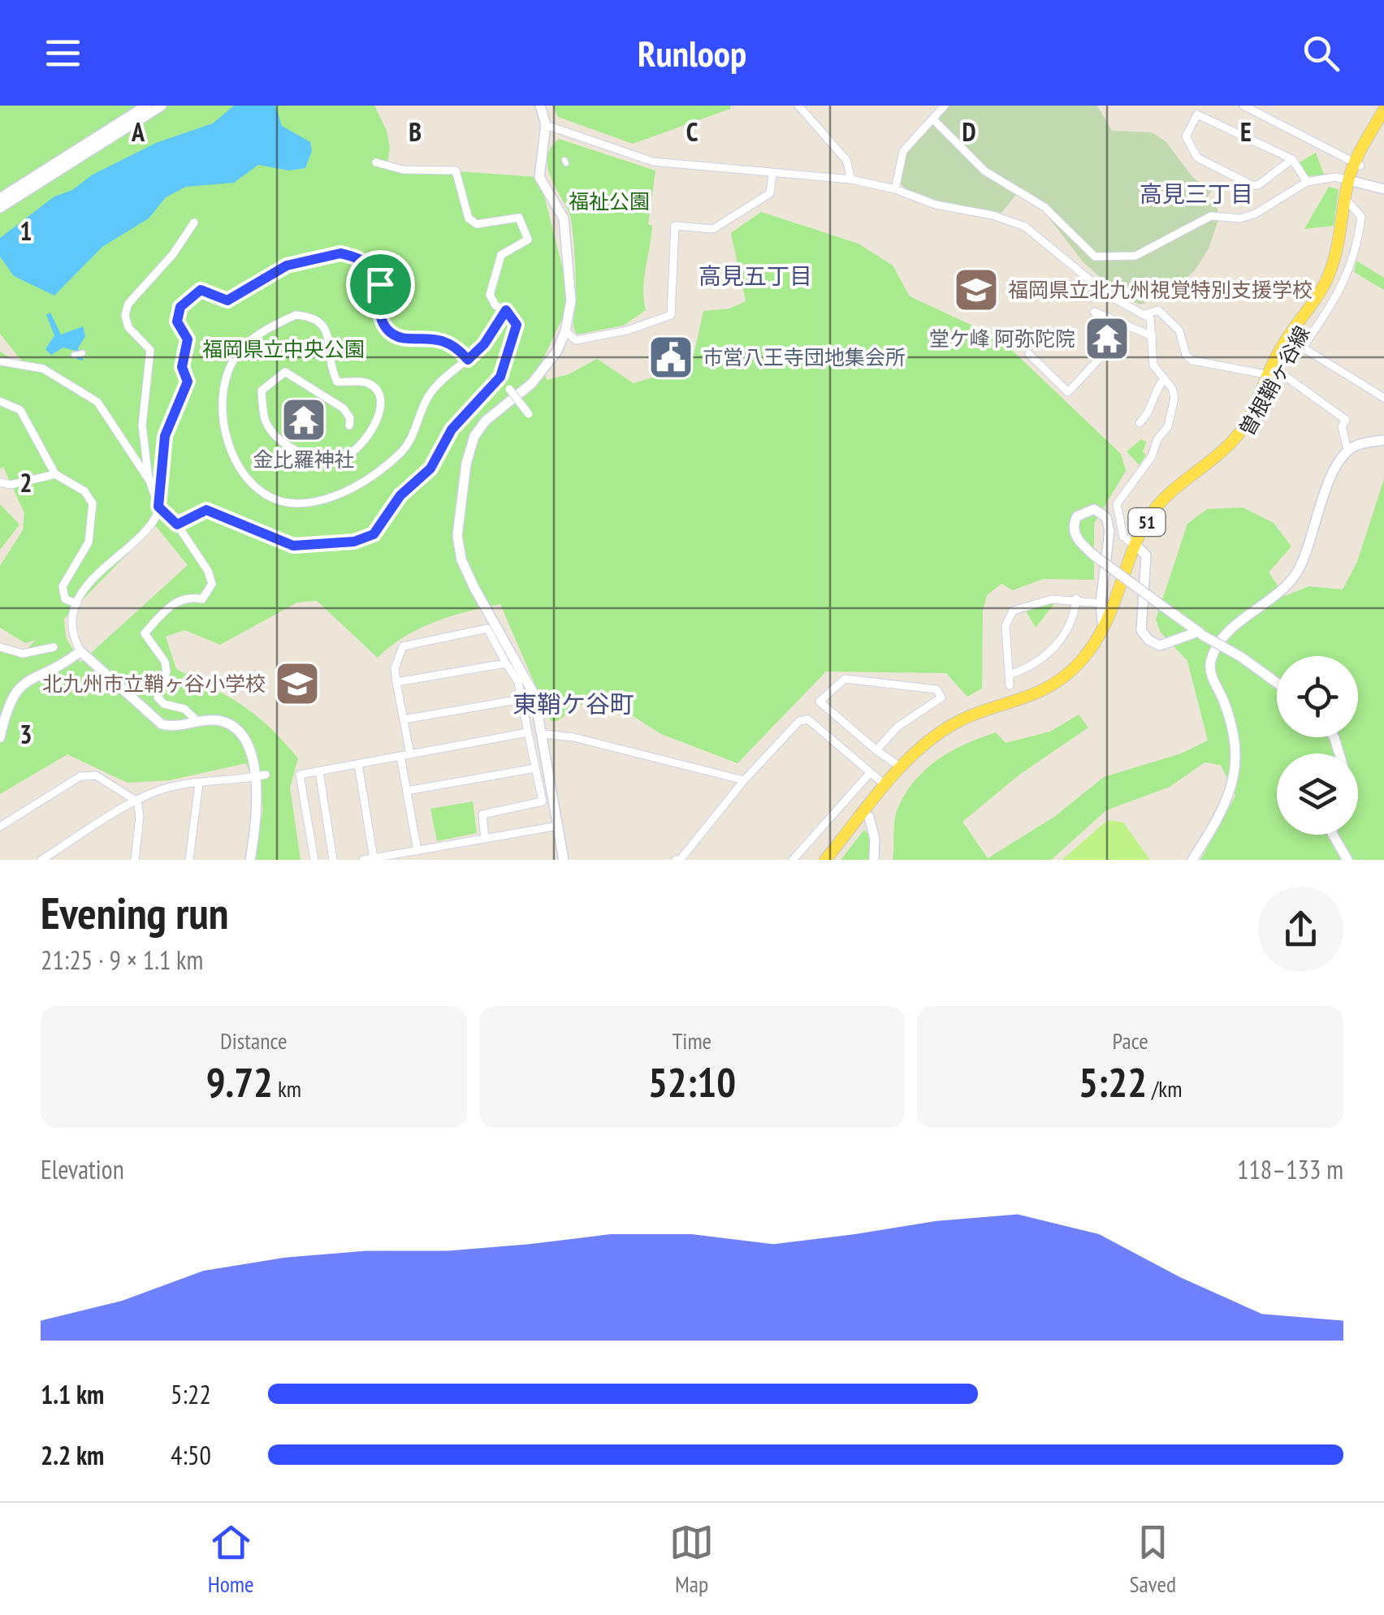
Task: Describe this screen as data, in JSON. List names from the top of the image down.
{
  "streets": {
    "main road": ["曽根鞘ヶ谷線", "51"]
  },
  "districts": ["高見三丁目", "高見五丁目", "東鞘ケ谷町"],
  "parks": ["福祉公園", "福岡県立中央公園"],
  "places": {
    "school or university": ["福岡県立北九州視覚特別支援学校", "北九州市立鞘ヶ谷小学校"],
    "temple": ["堂ケ峰 阿弥陀院", "金比羅神社"],
    "public building": ["市営八王寺団地集会所"]
  },
  "page": {
    "header": "Runloop",
    "heading": ["Evening run", "21:25 · 9 × 1.1 km"],
    "stats": [
      ["Distance", "9.72 km"],
      ["Time", "52:10"],
      ["Pace", "5:22 /km"]
    ],
    "chart": ["Elevation", "118–133 m"],
    "list": [
      {
        "name": "1.1 km",
        "note": "5:22"
      },
      {
        "name": "2.2 km",
        "note": "4:50"
      }
    ],
    "tabs": ["Home", "Map", "Saved"]
  },
  "grid": {
    "columns": [
      "A",
      "B",
      "C",
      "D",
      "E"
    ],
    "rows": ["1", "2", "3"]
  }
}
